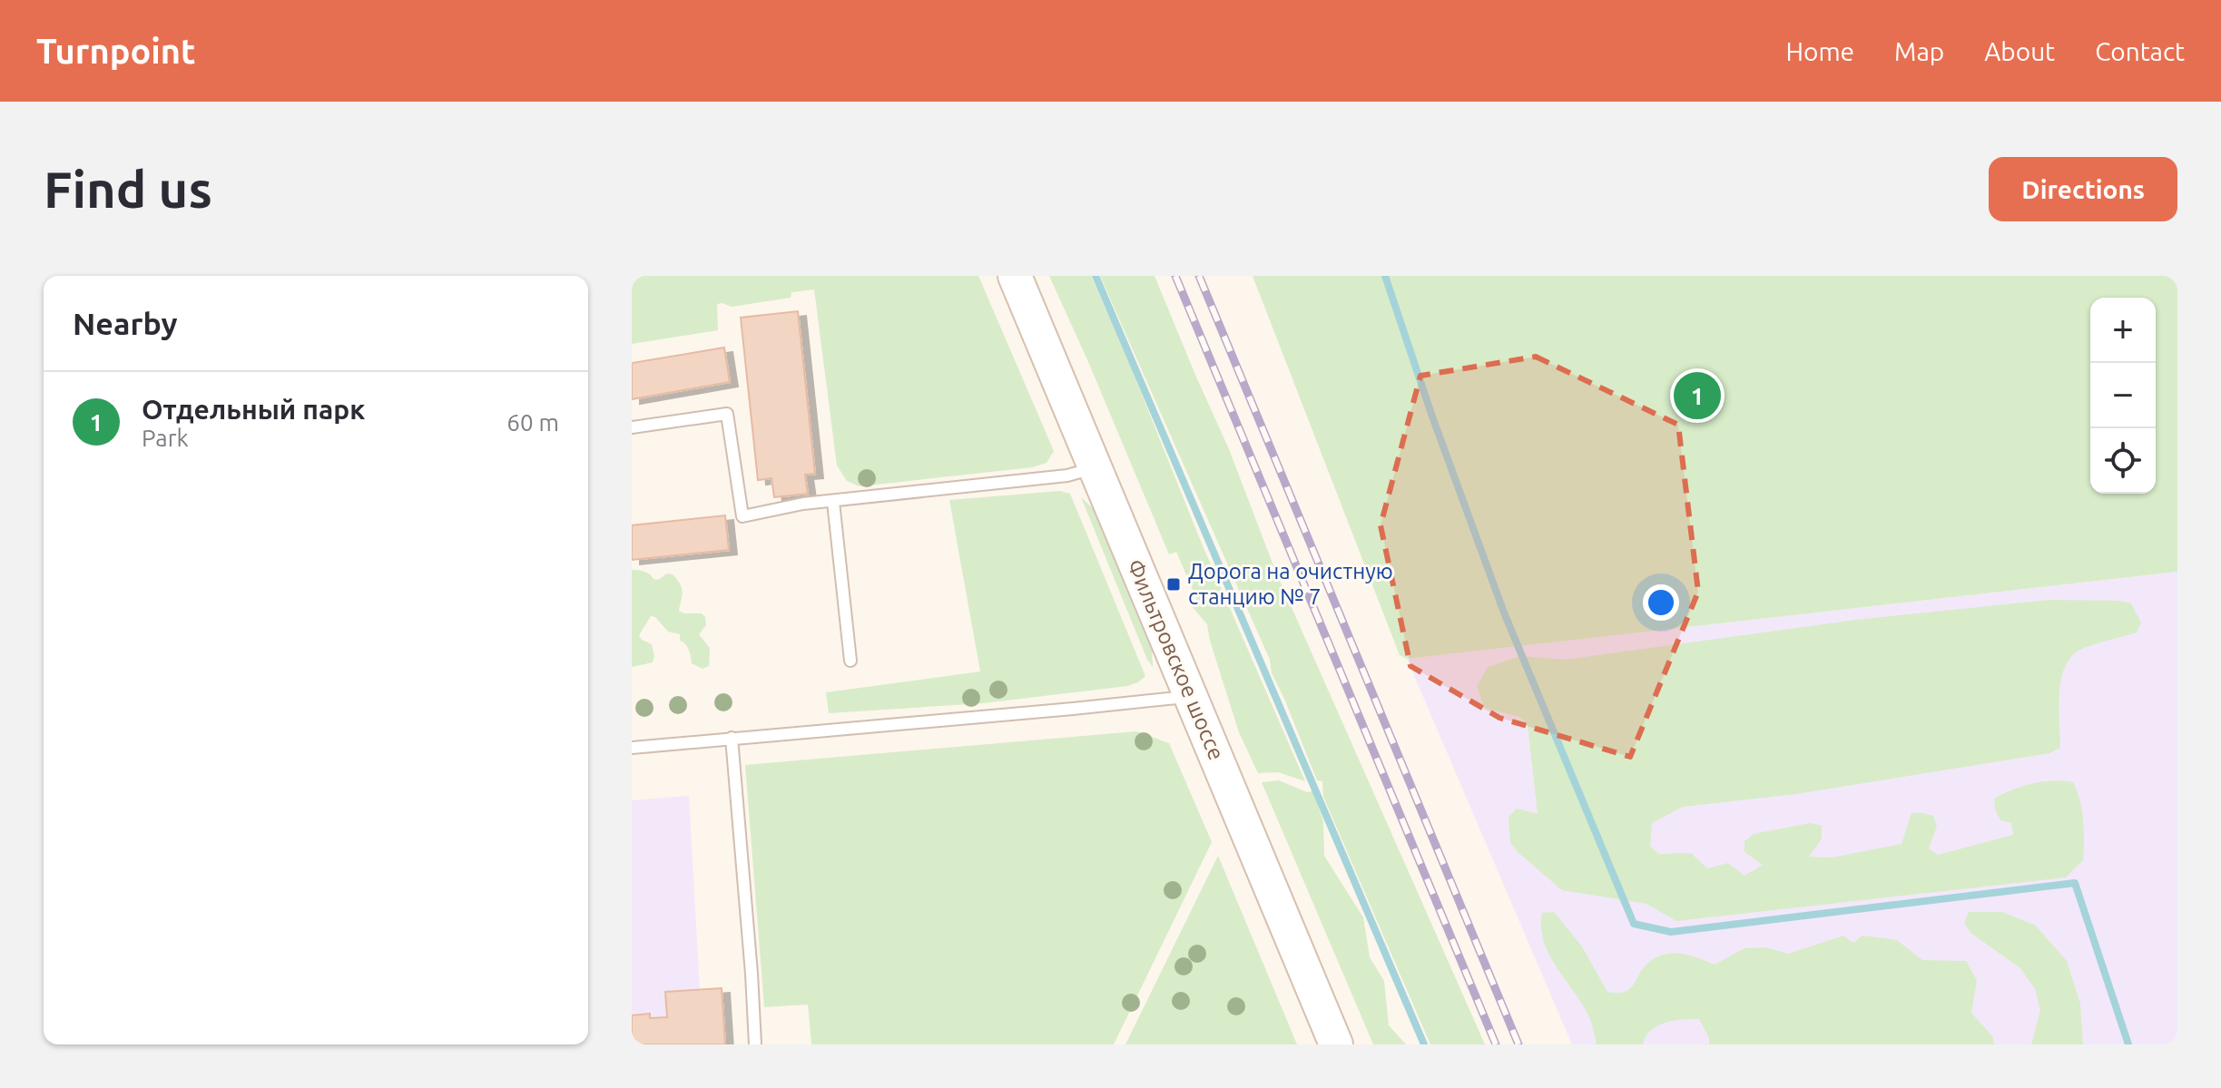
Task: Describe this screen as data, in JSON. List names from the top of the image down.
{
  "streets": {
    "main road": ["Фильтровское шоссе"]
  },
  "places": {
    "transit": ["Дорога на очистную станцию № 7"]
  },
  "page": {
    "header": "Turnpoint",
    "nav": [
      "Home",
      "Map",
      "About",
      "Contact"
    ],
    "buttons": "Directions",
    "title": "Find us",
    "heading": "Nearby",
    "map_buttons": ["+", "−"],
    "pins": "1",
    "list": [
      {
        "mark": "1",
        "name": "Отдельный парк",
        "note": "Park",
        "value": "60 m"
      }
    ]
  }
}
